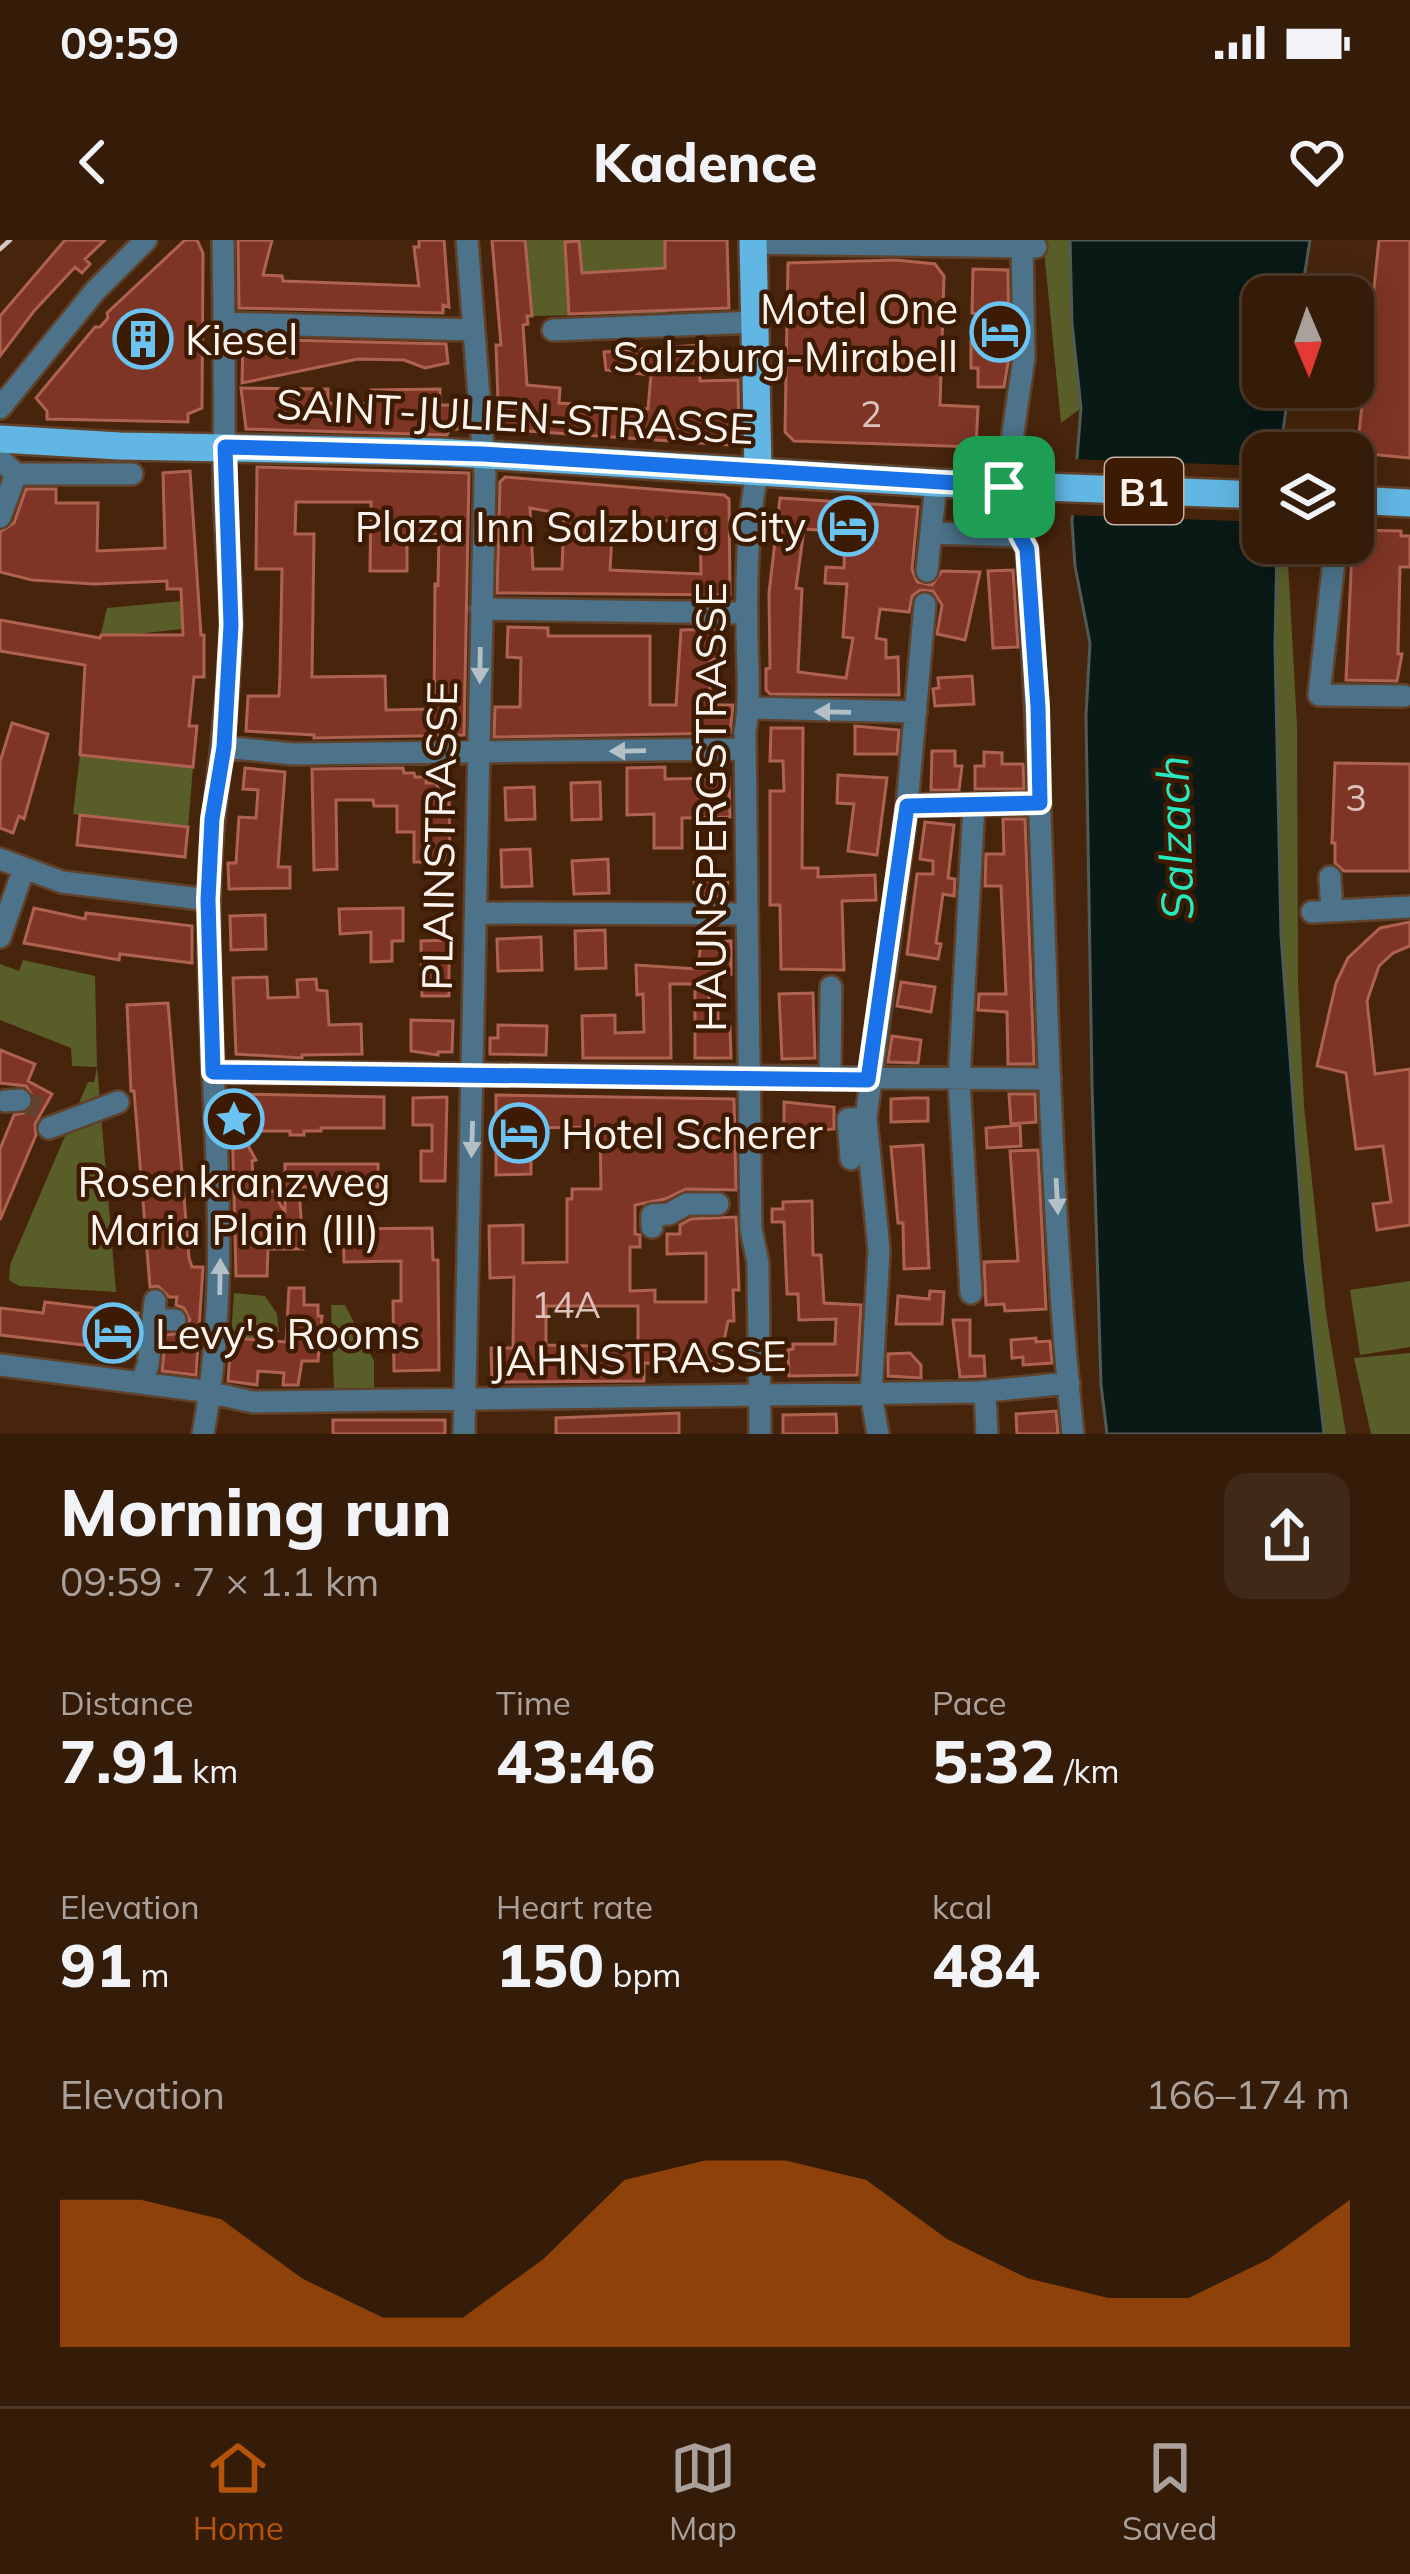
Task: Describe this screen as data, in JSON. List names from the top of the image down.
{
  "streets": {
    "main road": ["SAINT-JULIEN-STRASSE", "B1"],
    "street": ["HAUNSPERGSTRASSE", "PLAINSTRASSE", "JAHNSTRASSE"]
  },
  "crossings": [
    ["SAINT-JULIEN-STRASSE", "B1"],
    ["SAINT-JULIEN-STRASSE", "HAUNSPERGSTRASSE"],
    ["SAINT-JULIEN-STRASSE", "PLAINSTRASSE"],
    ["HAUNSPERGSTRASSE", "JAHNSTRASSE"],
    ["PLAINSTRASSE", "JAHNSTRASSE"]
  ],
  "one_way": ["PLAINSTRASSE"],
  "water": ["Salzach"],
  "places": {
    "hotel": [
      "Motel One Salzburg-Mirabell",
      "Plaza Inn Salzburg City",
      "Hotel Scherer",
      "Levy's Rooms"
    ],
    "building": ["Kiesel"],
    "place": ["Rosenkranzweg Maria Plain (III)"]
  },
  "house_numbers": ["2", "3", "14A"],
  "north": "bottom",
  "page": {
    "status": "09:59",
    "header": "Kadence",
    "heading": ["Morning run", "09:59 · 7 × 1.1 km"],
    "stats": [
      ["Distance", "7.91 km"],
      ["Time", "43:46"],
      ["Pace", "5:32 /km"],
      ["Elevation", "91 m"],
      ["Heart rate", "150 bpm"],
      ["kcal", "484"]
    ],
    "chart": ["Elevation", "166–174 m"],
    "tabs": ["Home", "Map", "Saved"]
  }
}
